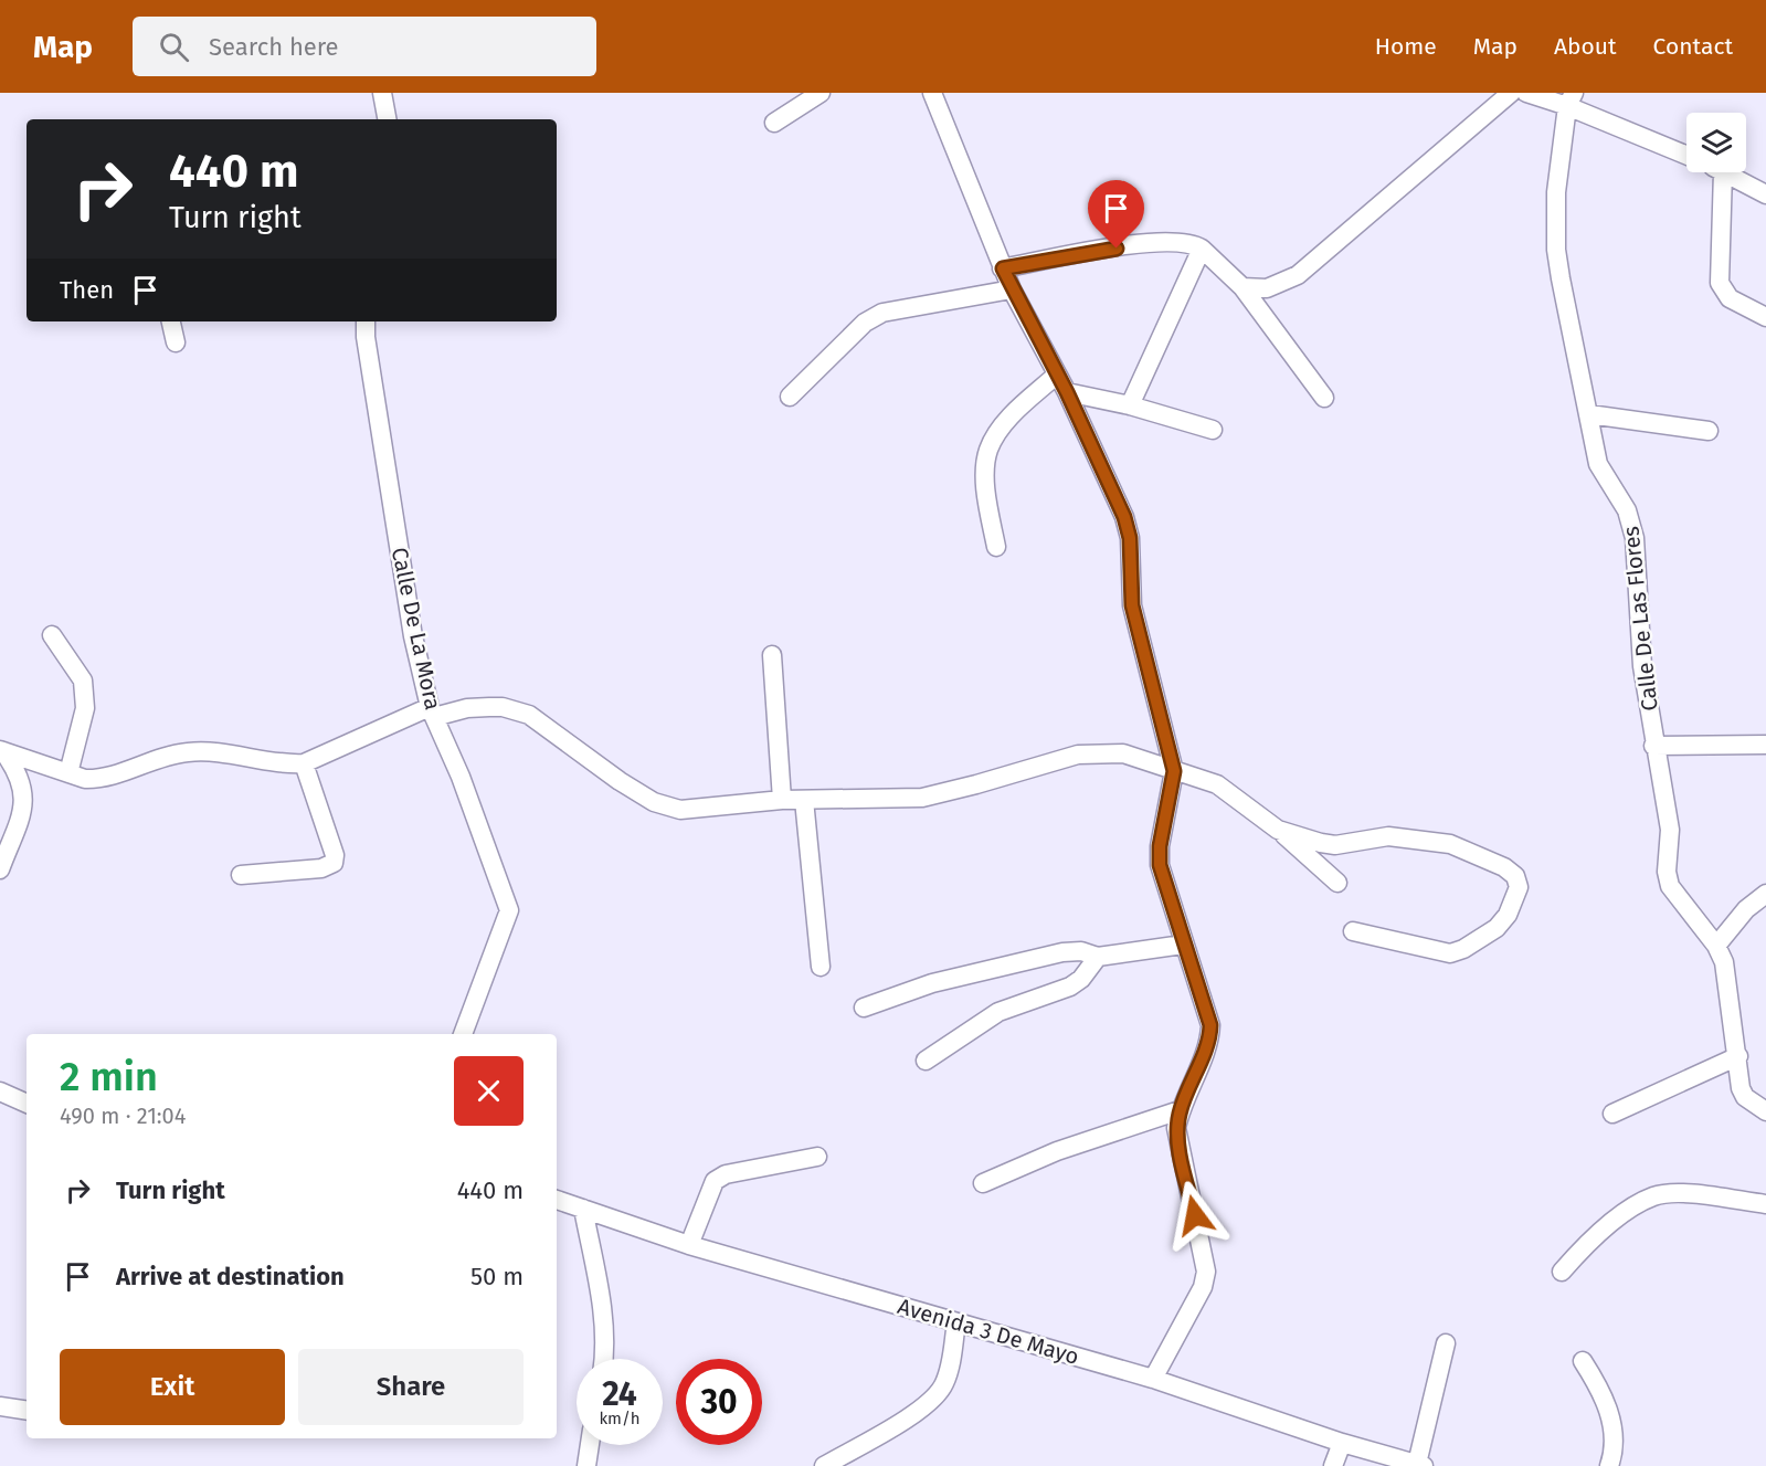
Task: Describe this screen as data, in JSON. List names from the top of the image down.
{
  "streets": {
    "street": ["Calle De Las Flores", "Calle De La Mora", "Avenida 3 De Mayo"]
  },
  "page": {
    "header": "Map",
    "search": "Search here",
    "nav": [
      "Home",
      "Map",
      "About",
      "Contact"
    ],
    "turn": ["440 m", "Turn right"],
    "then": "Then",
    "heading": ["2 min", "490 m · 21:04"],
    "list": [
      {
        "name": "Turn right",
        "value": "440 m"
      },
      {
        "name": "Arrive at destination",
        "value": "50 m"
      }
    ],
    "buttons": ["Exit", "Share"],
    "speed": "24 km/h",
    "limit": "30"
  }
}
